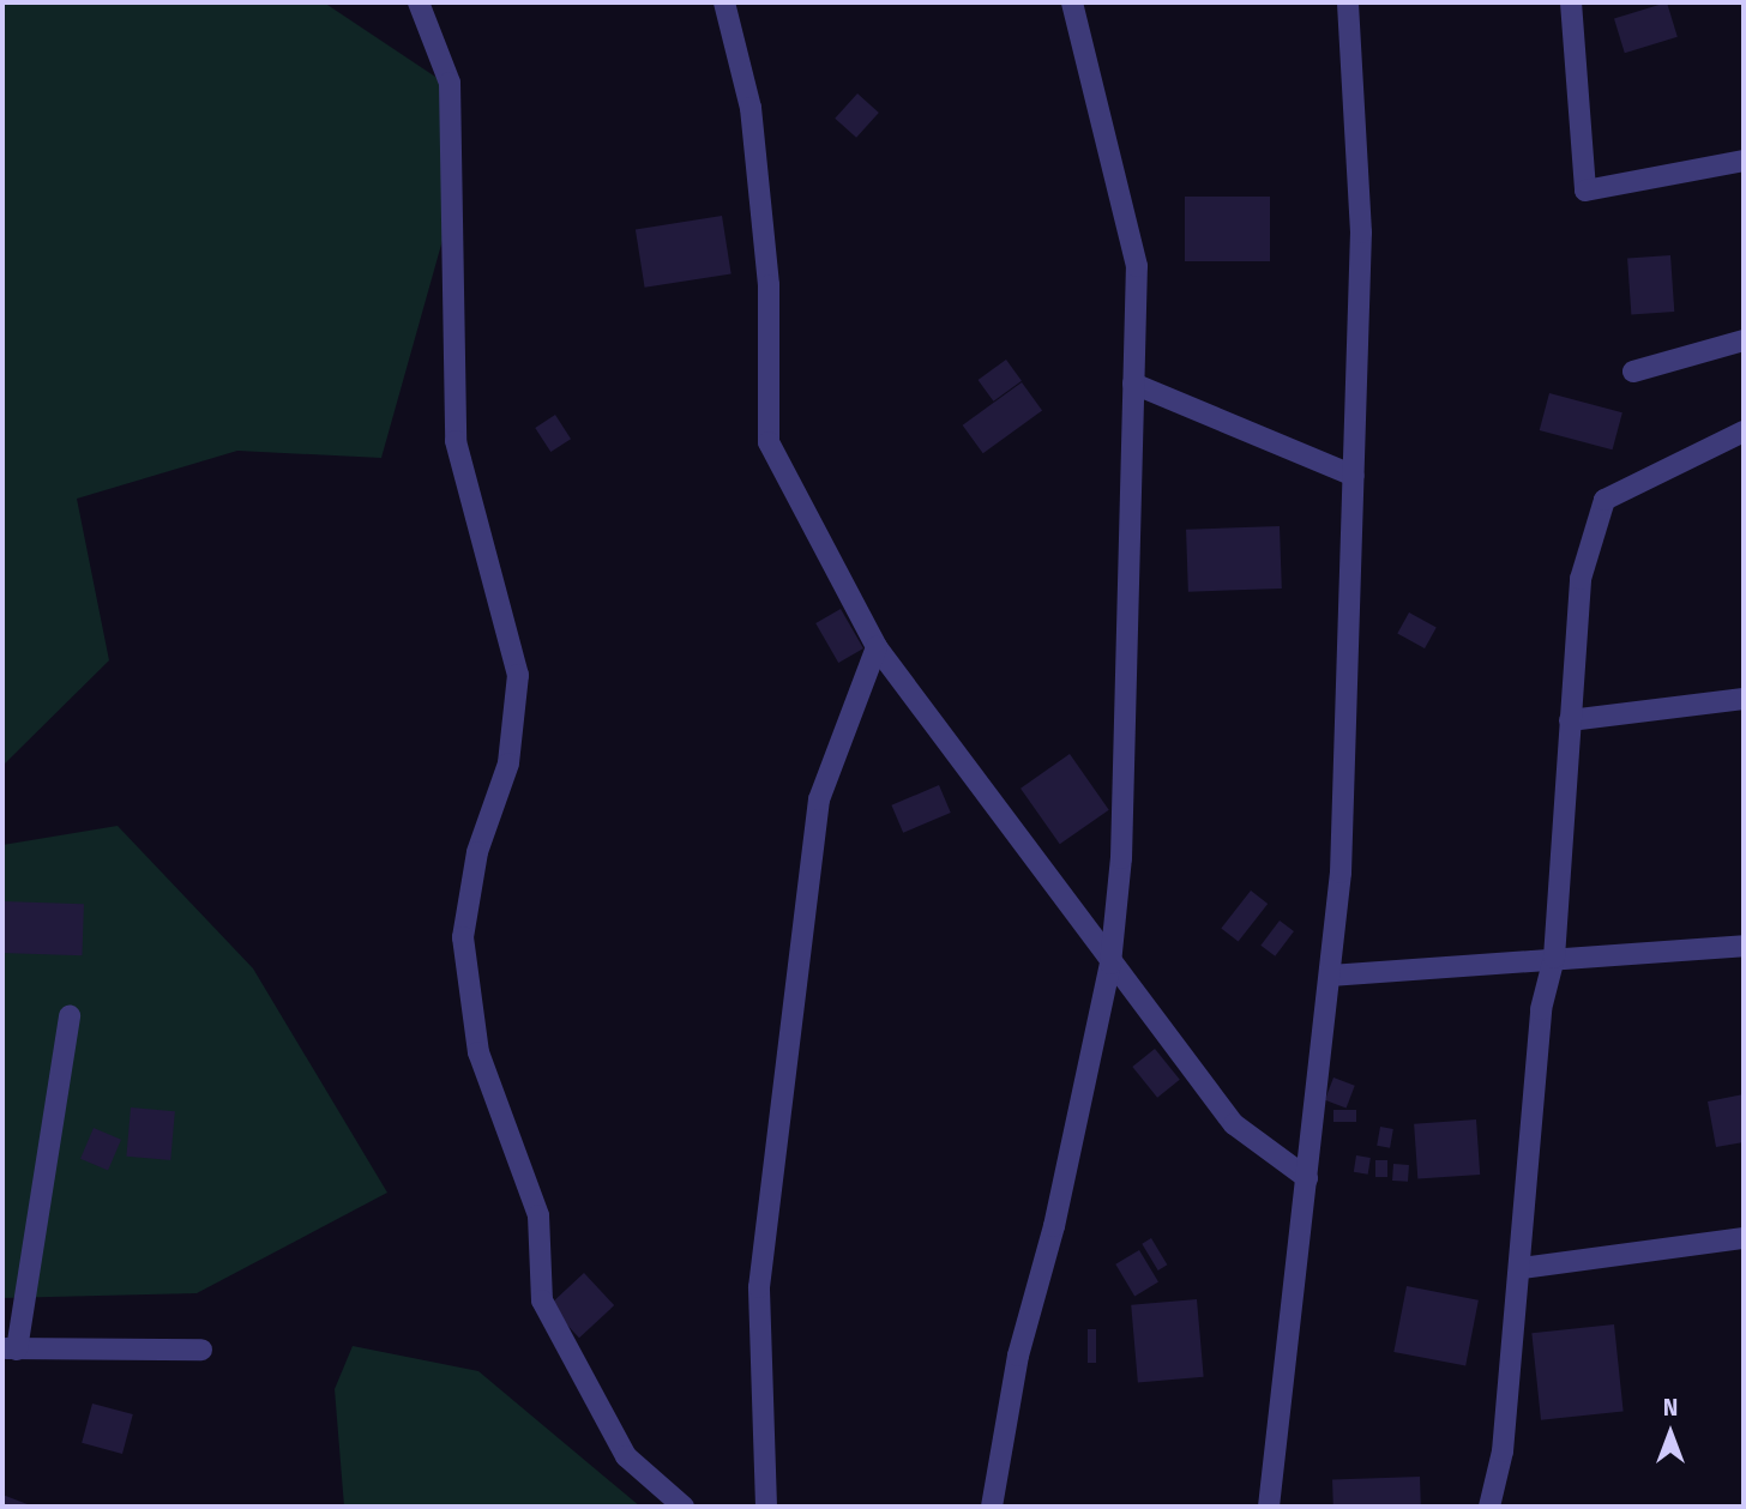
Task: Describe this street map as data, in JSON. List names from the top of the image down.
{
  "north": "top"
}
